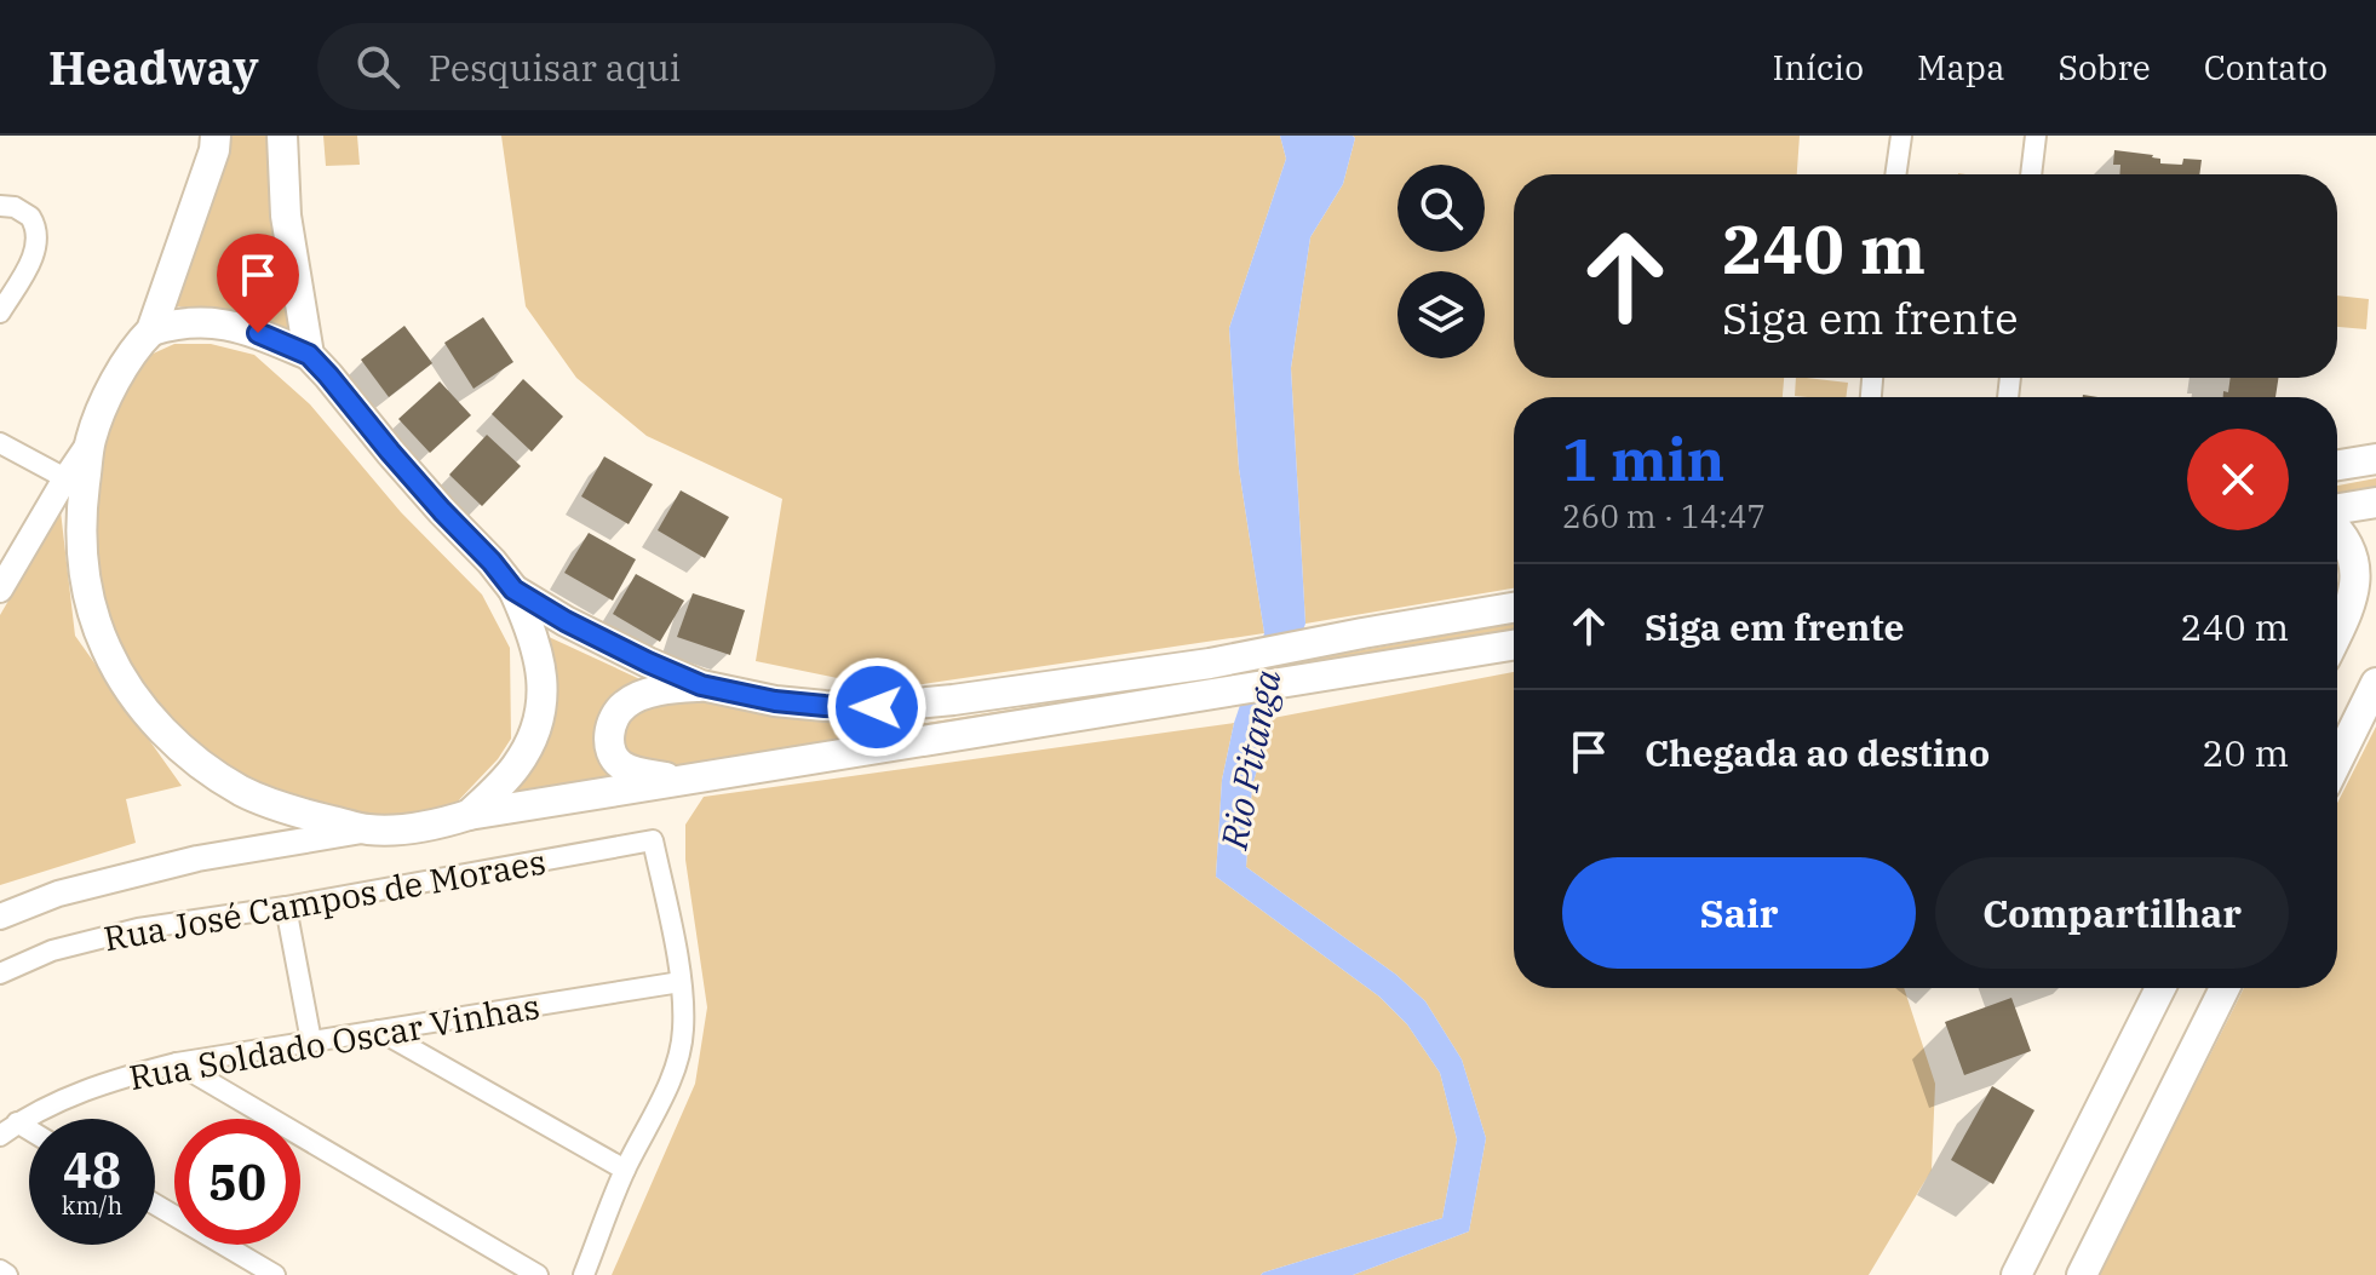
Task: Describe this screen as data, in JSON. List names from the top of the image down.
{
  "streets": {
    "street": ["Rua José Campos de Moraes", "Rua Soldado Oscar Vinhas"]
  },
  "crossings": [
    ["Rua José Campos de Moraes", "Rua Soldado Oscar Vinhas"]
  ],
  "water": ["Rio Pitanga"],
  "page": {
    "header": "Headway",
    "search": "Pesquisar aqui",
    "nav": [
      "Início",
      "Mapa",
      "Sobre",
      "Contato"
    ],
    "turn": ["240 m", "Siga em frente"],
    "heading": ["1 min", "260 m · 14:47"],
    "list": [
      {
        "name": "Siga em frente",
        "value": "240 m"
      },
      {
        "name": "Chegada ao destino",
        "value": "20 m"
      }
    ],
    "buttons": ["Sair", "Compartilhar"],
    "speed": "48 km/h",
    "limit": "50"
  }
}
